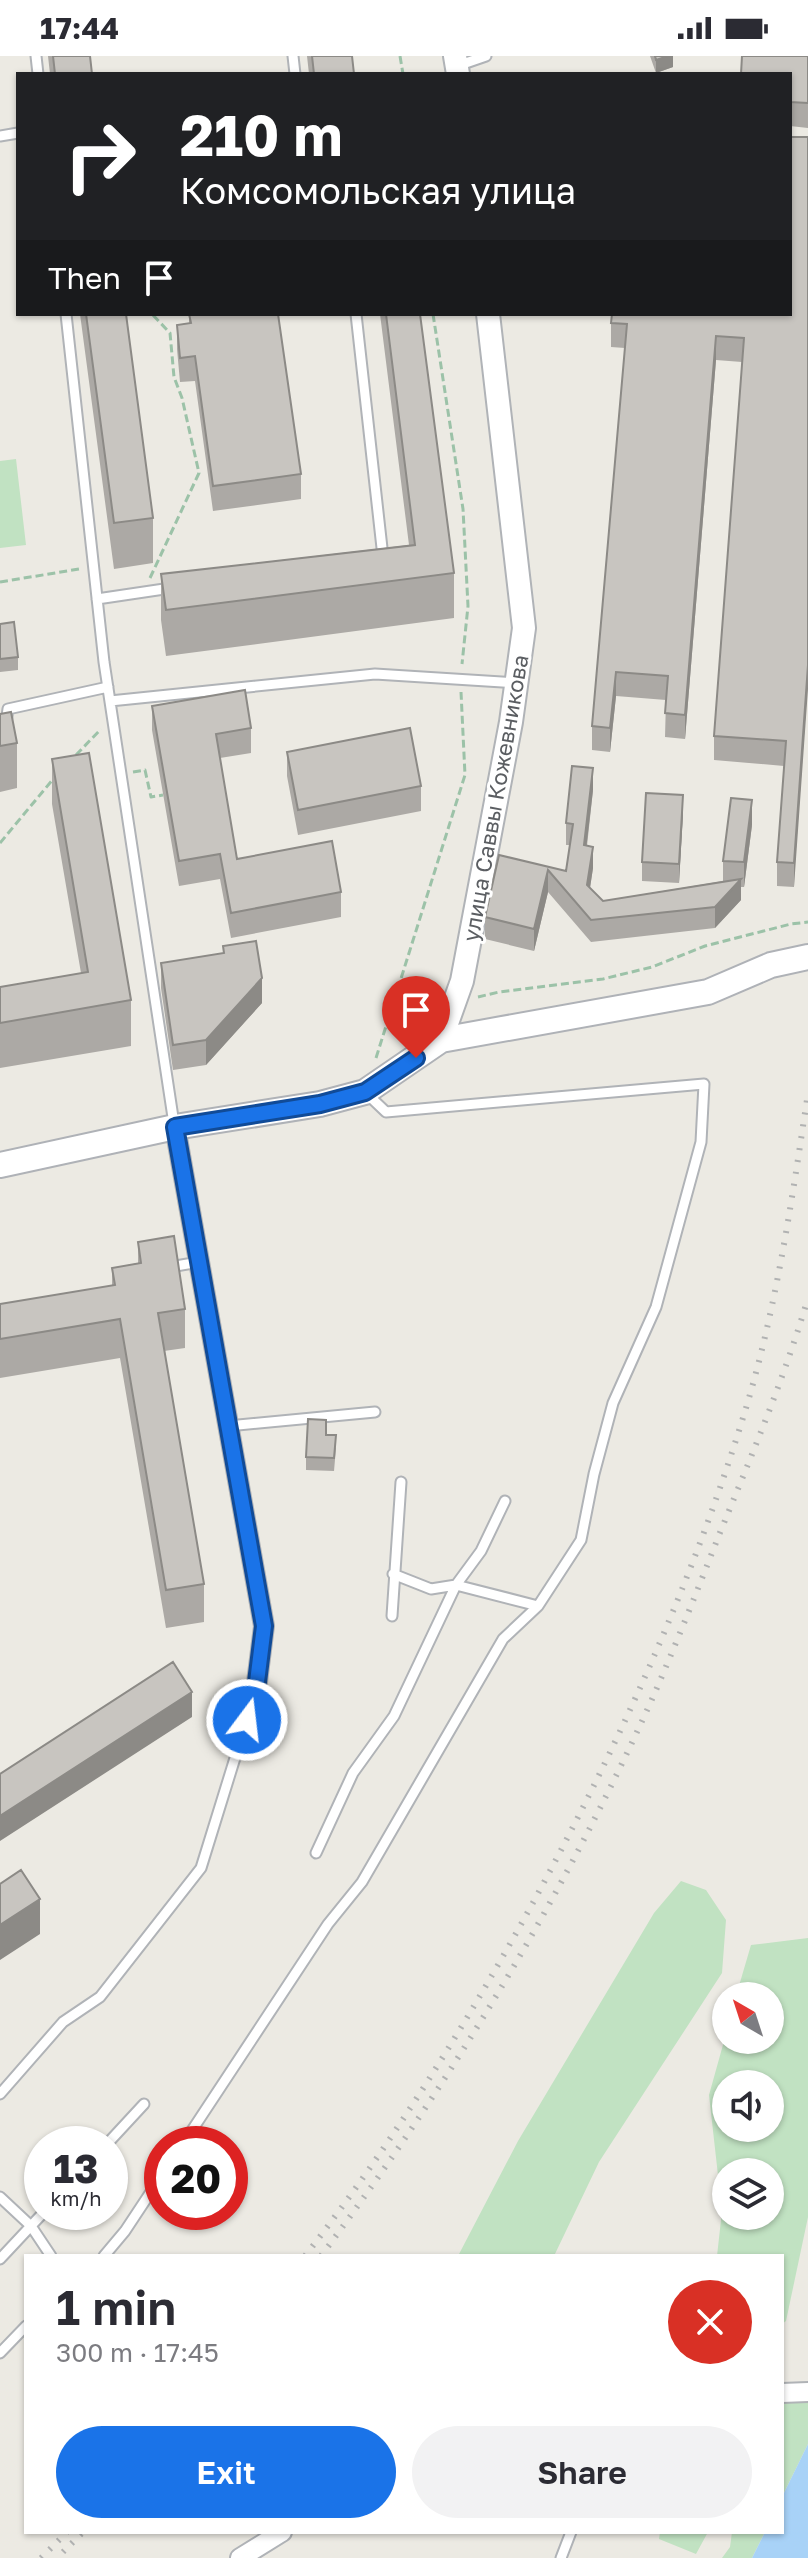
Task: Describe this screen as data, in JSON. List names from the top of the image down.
{
  "streets": {
    "street": ["улица Саввы Кожевникова"]
  },
  "north": "top left",
  "page": {
    "status": "17:44",
    "turn": ["210 m", "Комсомольская улица"],
    "then": "Then",
    "speed": "13 km/h",
    "limit": "20",
    "heading": ["1 min", "300 m · 17:45"],
    "buttons": ["Exit", "Share"]
  }
}
